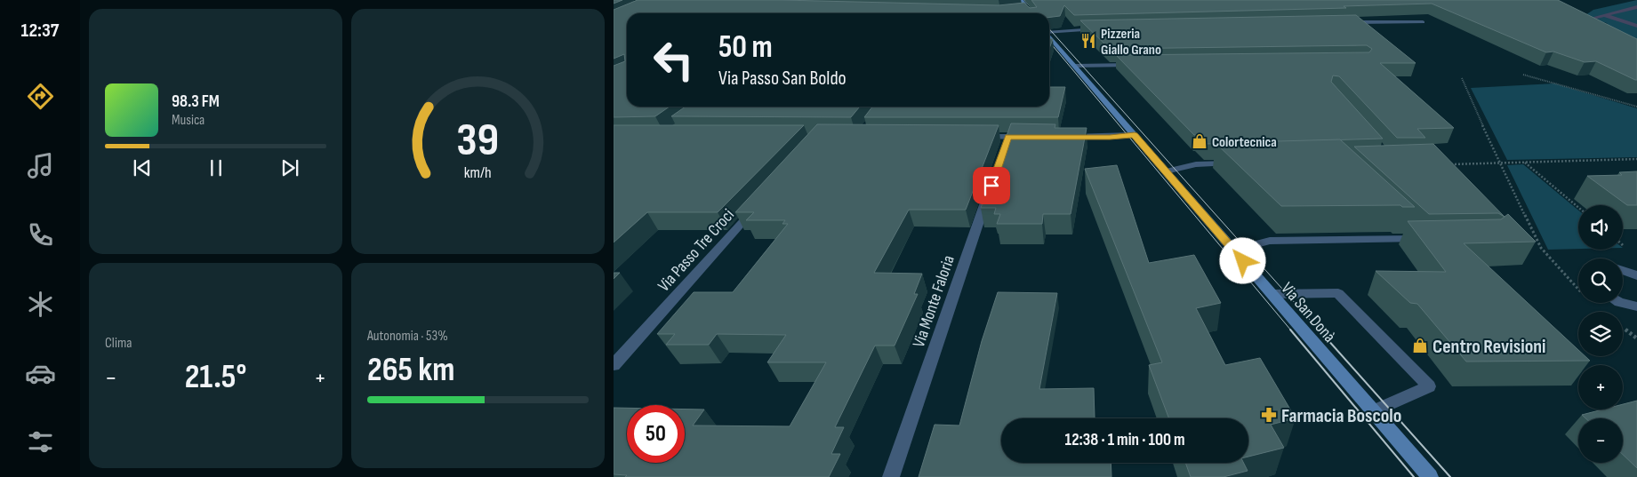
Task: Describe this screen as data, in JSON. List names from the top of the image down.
{
  "streets": {
    "main road": ["Via San Donà"],
    "street": ["Via Passo Tre Croci", "Via Monte Faloria"]
  },
  "places": {
    "restaurant": ["Pizzeria Giallo Grano"],
    "shop": ["Colortecnica", "Centro Revisioni"],
    "pharmacy": ["Farmacia Boscolo"]
  },
  "page": {
    "tabs": "12:37",
    "turn": ["50 m", "Via Passo San Boldo"],
    "song": ["98.3 FM", "Musica"],
    "map_buttons": ["+", "−"],
    "tile": [
      "Clima",
      ["Autonomia · 53%", "265 km"]
    ],
    "heat": ["−", "21.5°", "+"],
    "limit": "50",
    "trip": "12:38 · 1 min · 100 m",
    "gauge": ["39", "km/h"]
  }
}
